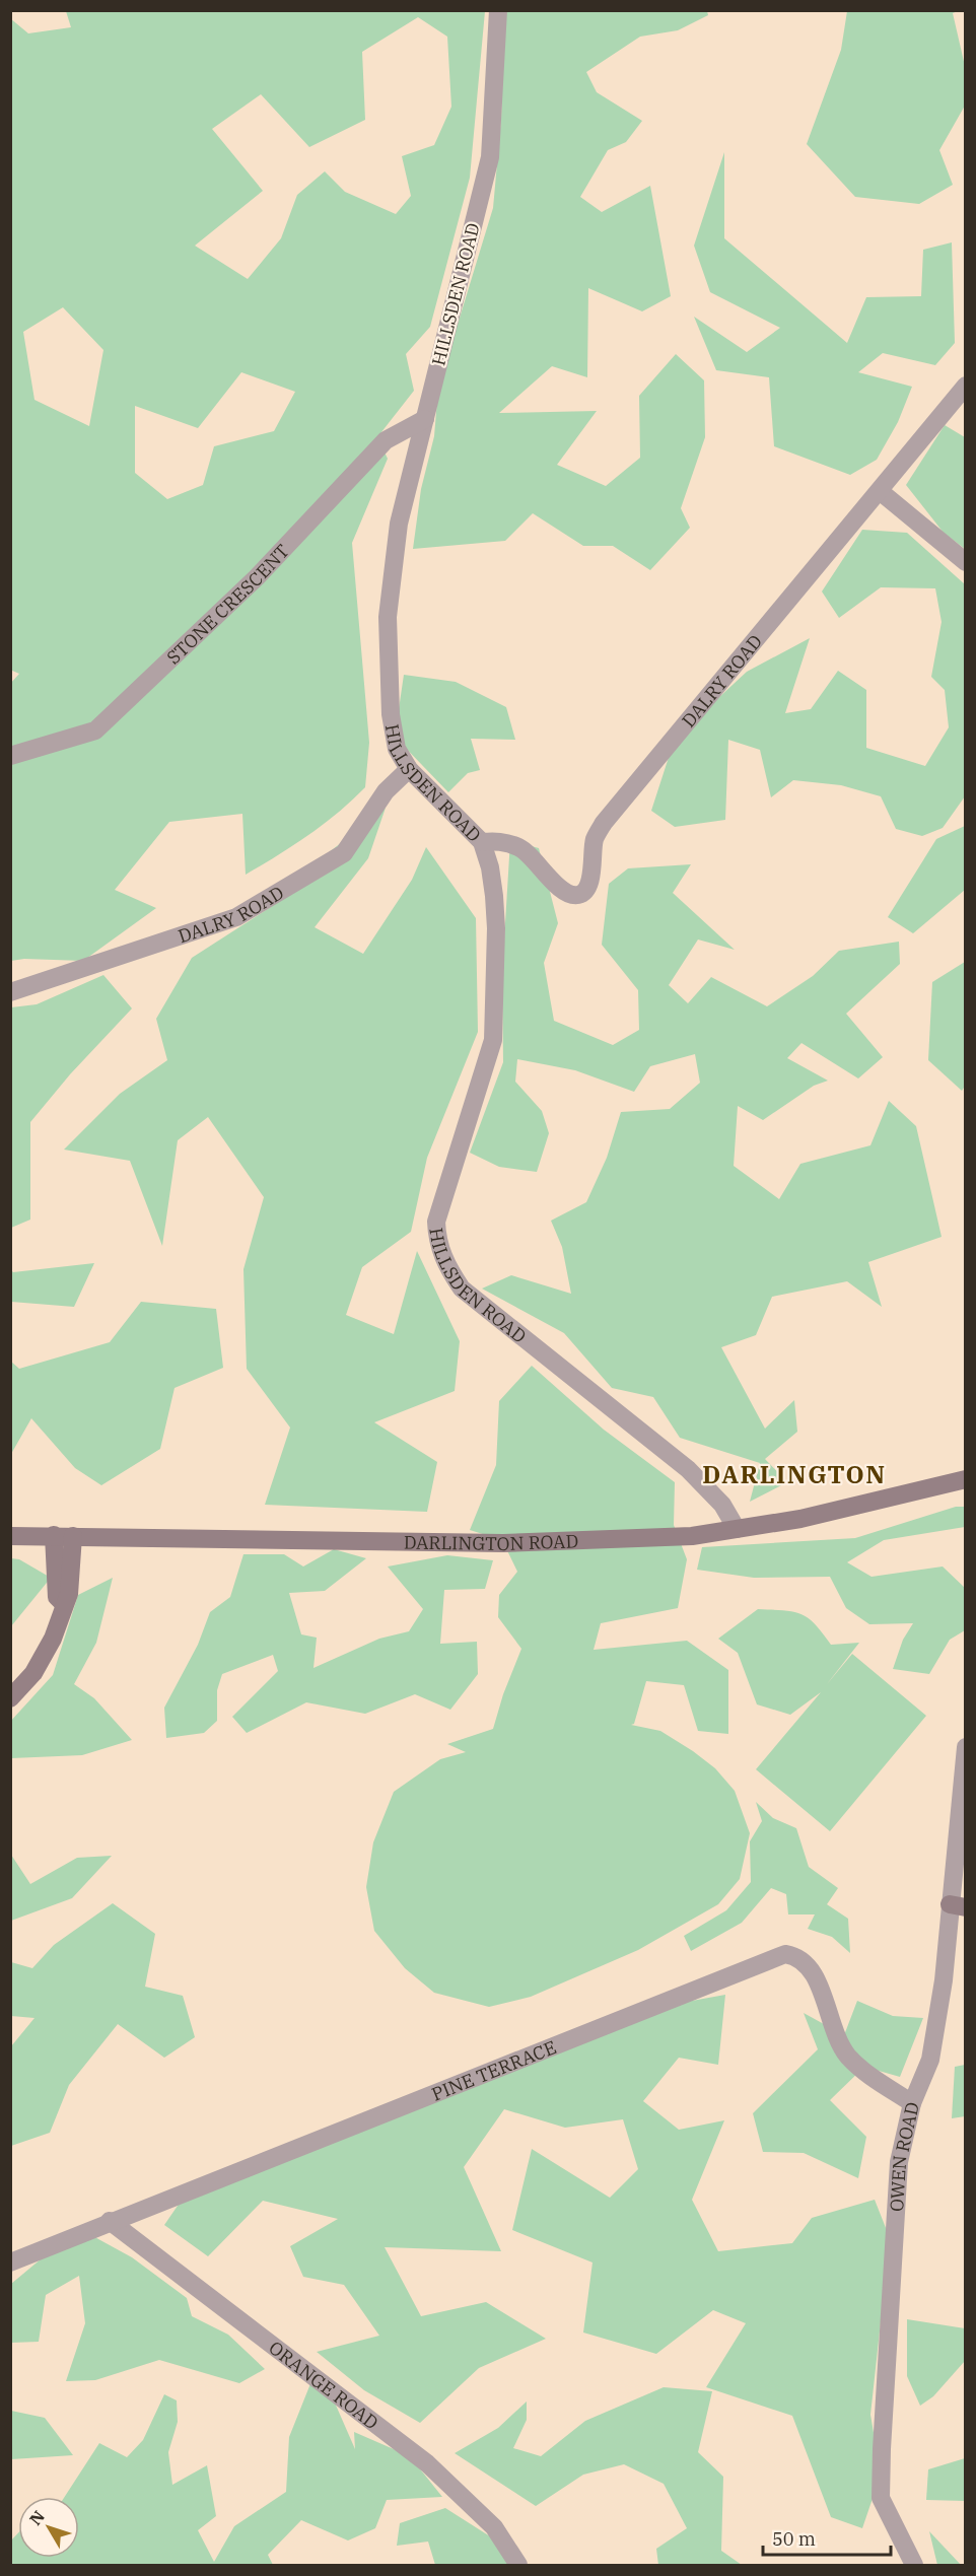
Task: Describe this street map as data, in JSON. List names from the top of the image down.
{
  "streets": {
    "street": [
      "HILLSDEN ROAD",
      "STONE CRESCENT",
      "DALRY ROAD",
      "DARLINGTON ROAD",
      "PINE TERRACE",
      "OWEN ROAD",
      "ORANGE ROAD"
    ]
  },
  "crossings": [
    ["HILLSDEN ROAD", "STONE CRESCENT"],
    ["HILLSDEN ROAD", "DALRY ROAD"],
    ["HILLSDEN ROAD", "DARLINGTON ROAD"],
    ["PINE TERRACE", "OWEN ROAD"],
    ["PINE TERRACE", "ORANGE ROAD"]
  ],
  "districts": ["DARLINGTON"],
  "scale_bar": "50 m",
  "north": "top left"
}
